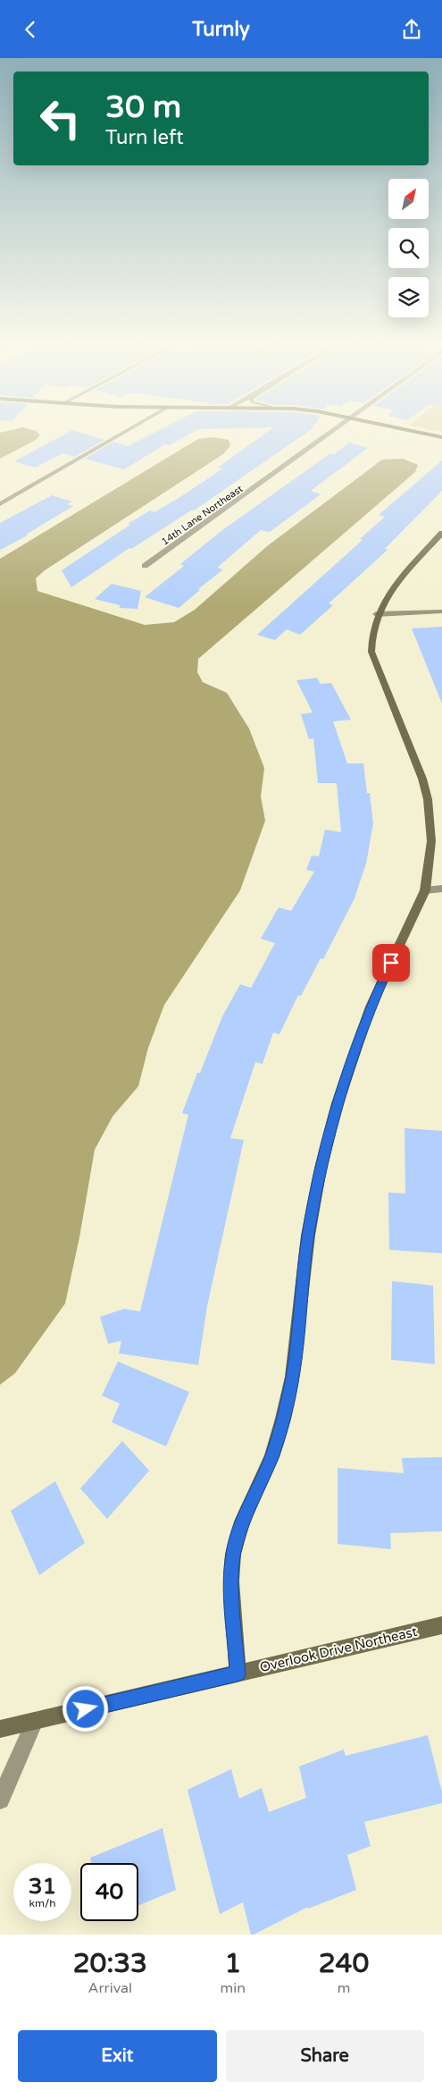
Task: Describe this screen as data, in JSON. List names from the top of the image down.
{
  "streets": {
    "street": ["14th Lane Northeast", "Overlook Drive Northeast"]
  },
  "north": "top right",
  "page": {
    "header": "Turnly",
    "turn": ["30 m", "Turn left"],
    "speed": "31 km/h",
    "limit": "40",
    "eta": [
      "20:33",
      "Arrival",
      "1",
      "min",
      "240",
      "m"
    ],
    "buttons": ["Exit", "Share"]
  }
}
